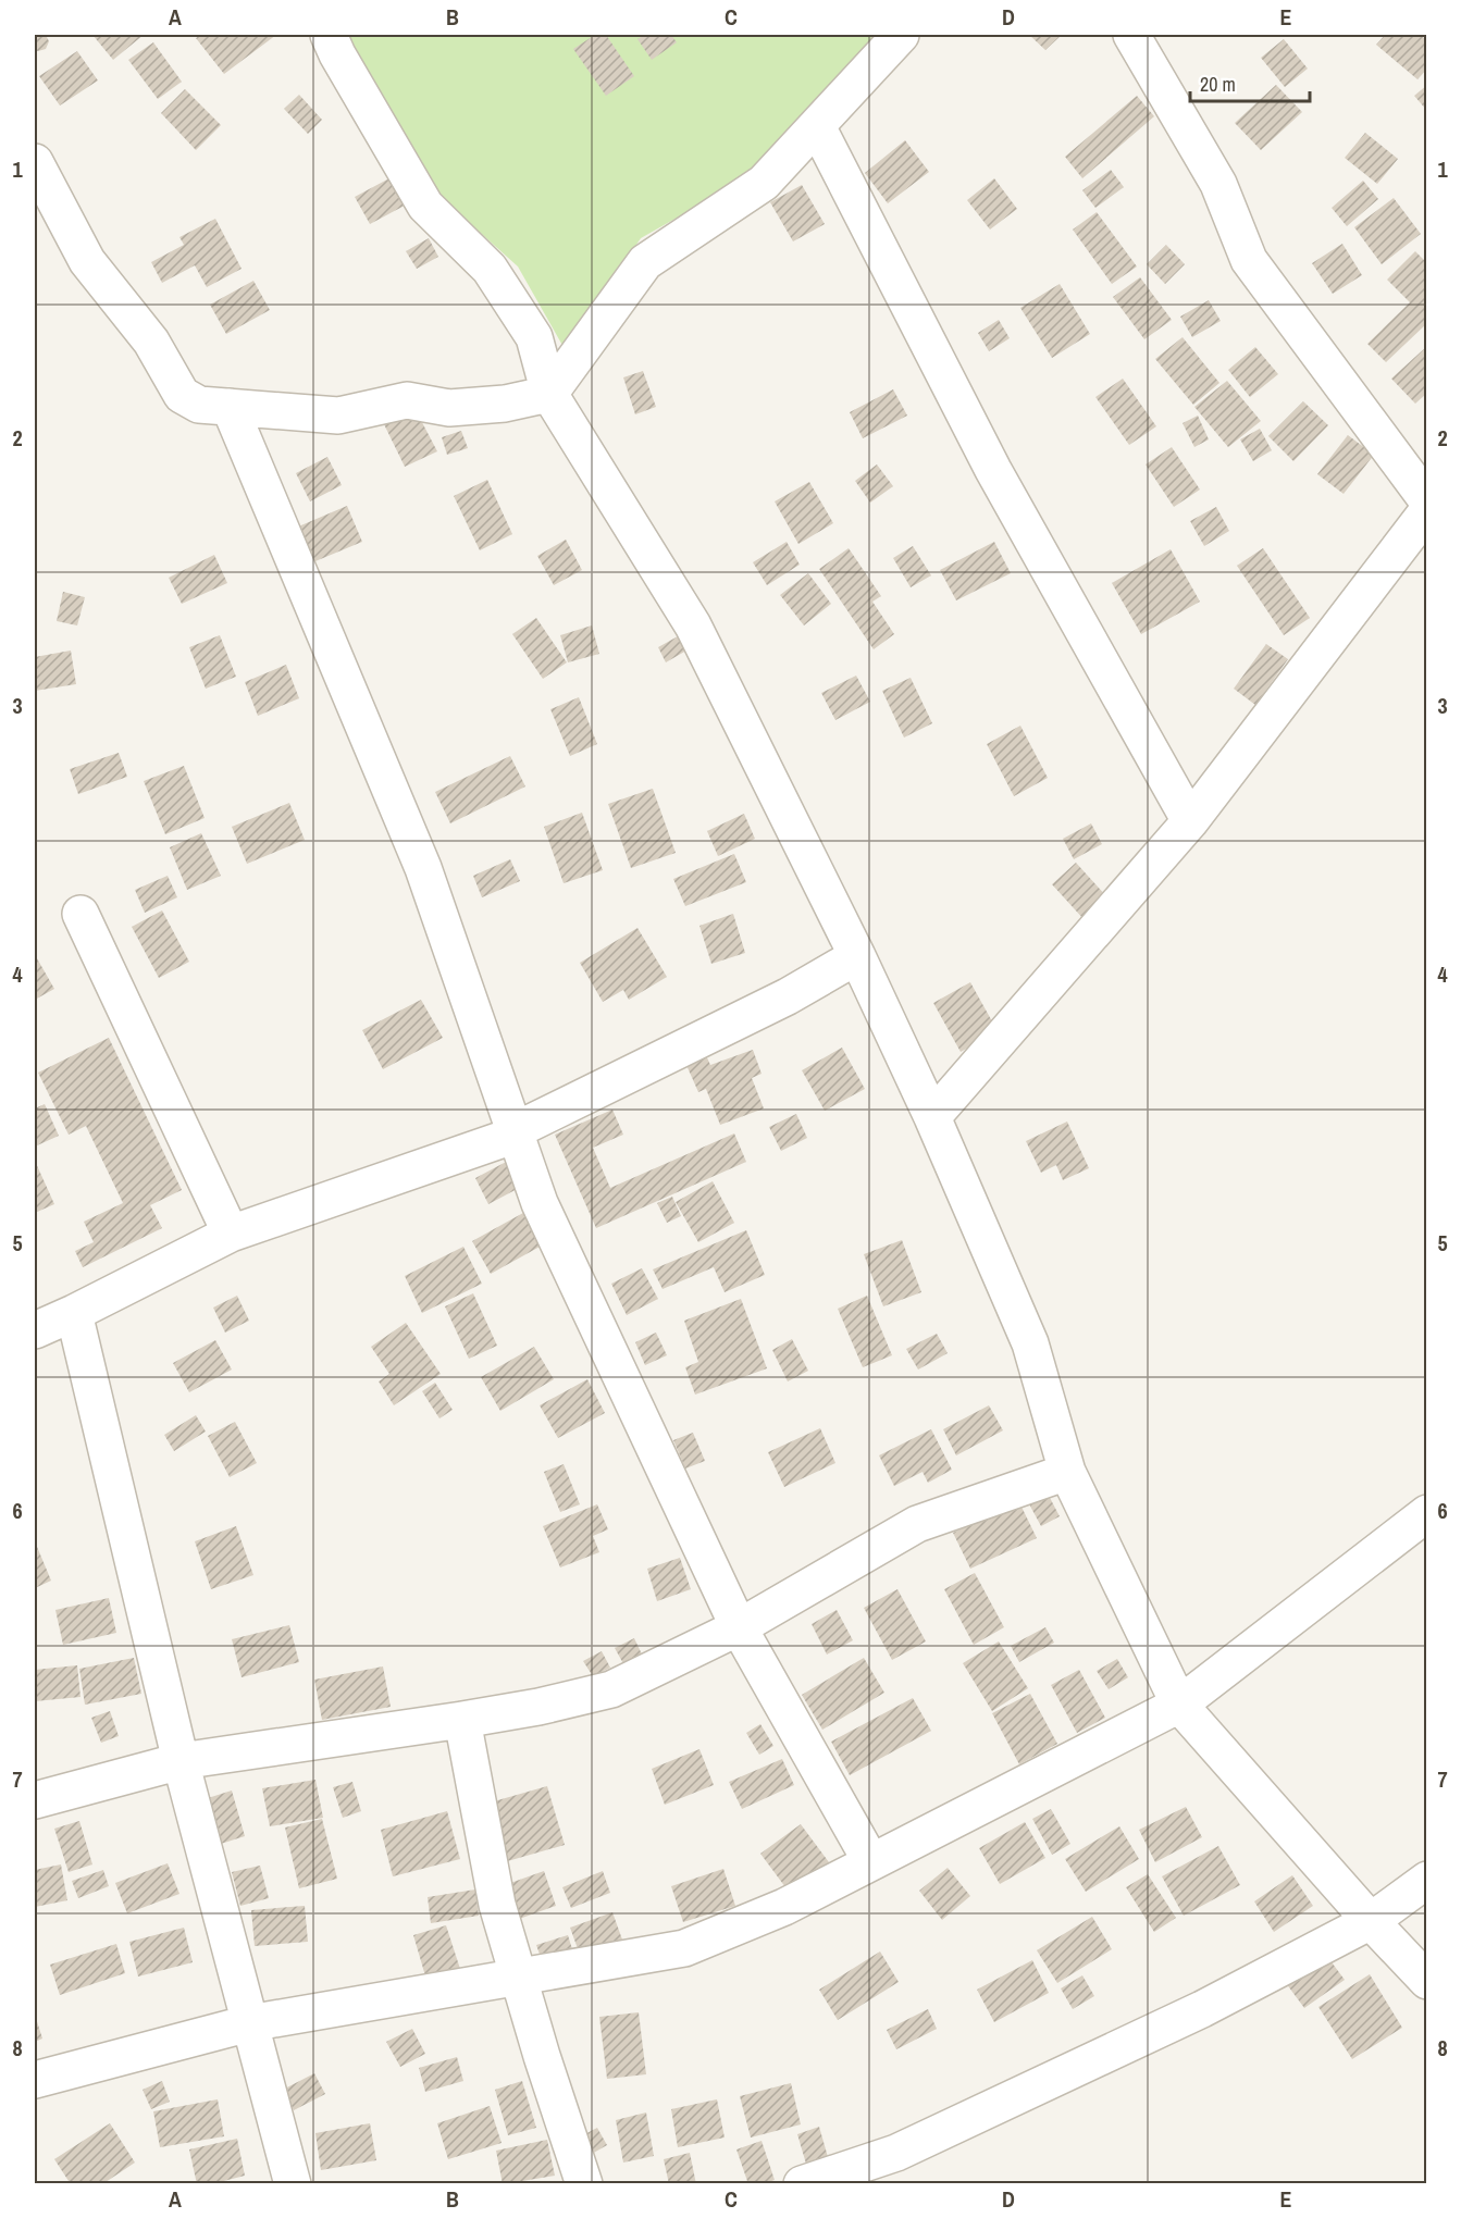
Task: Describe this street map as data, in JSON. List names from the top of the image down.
{
  "scale_bar": "20 m",
  "grid": {
    "columns": [
      "A",
      "B",
      "C",
      "D",
      "E"
    ],
    "rows": [
      "1",
      "2",
      "3",
      "4",
      "5",
      "6",
      "7",
      "8"
    ]
  }
}
